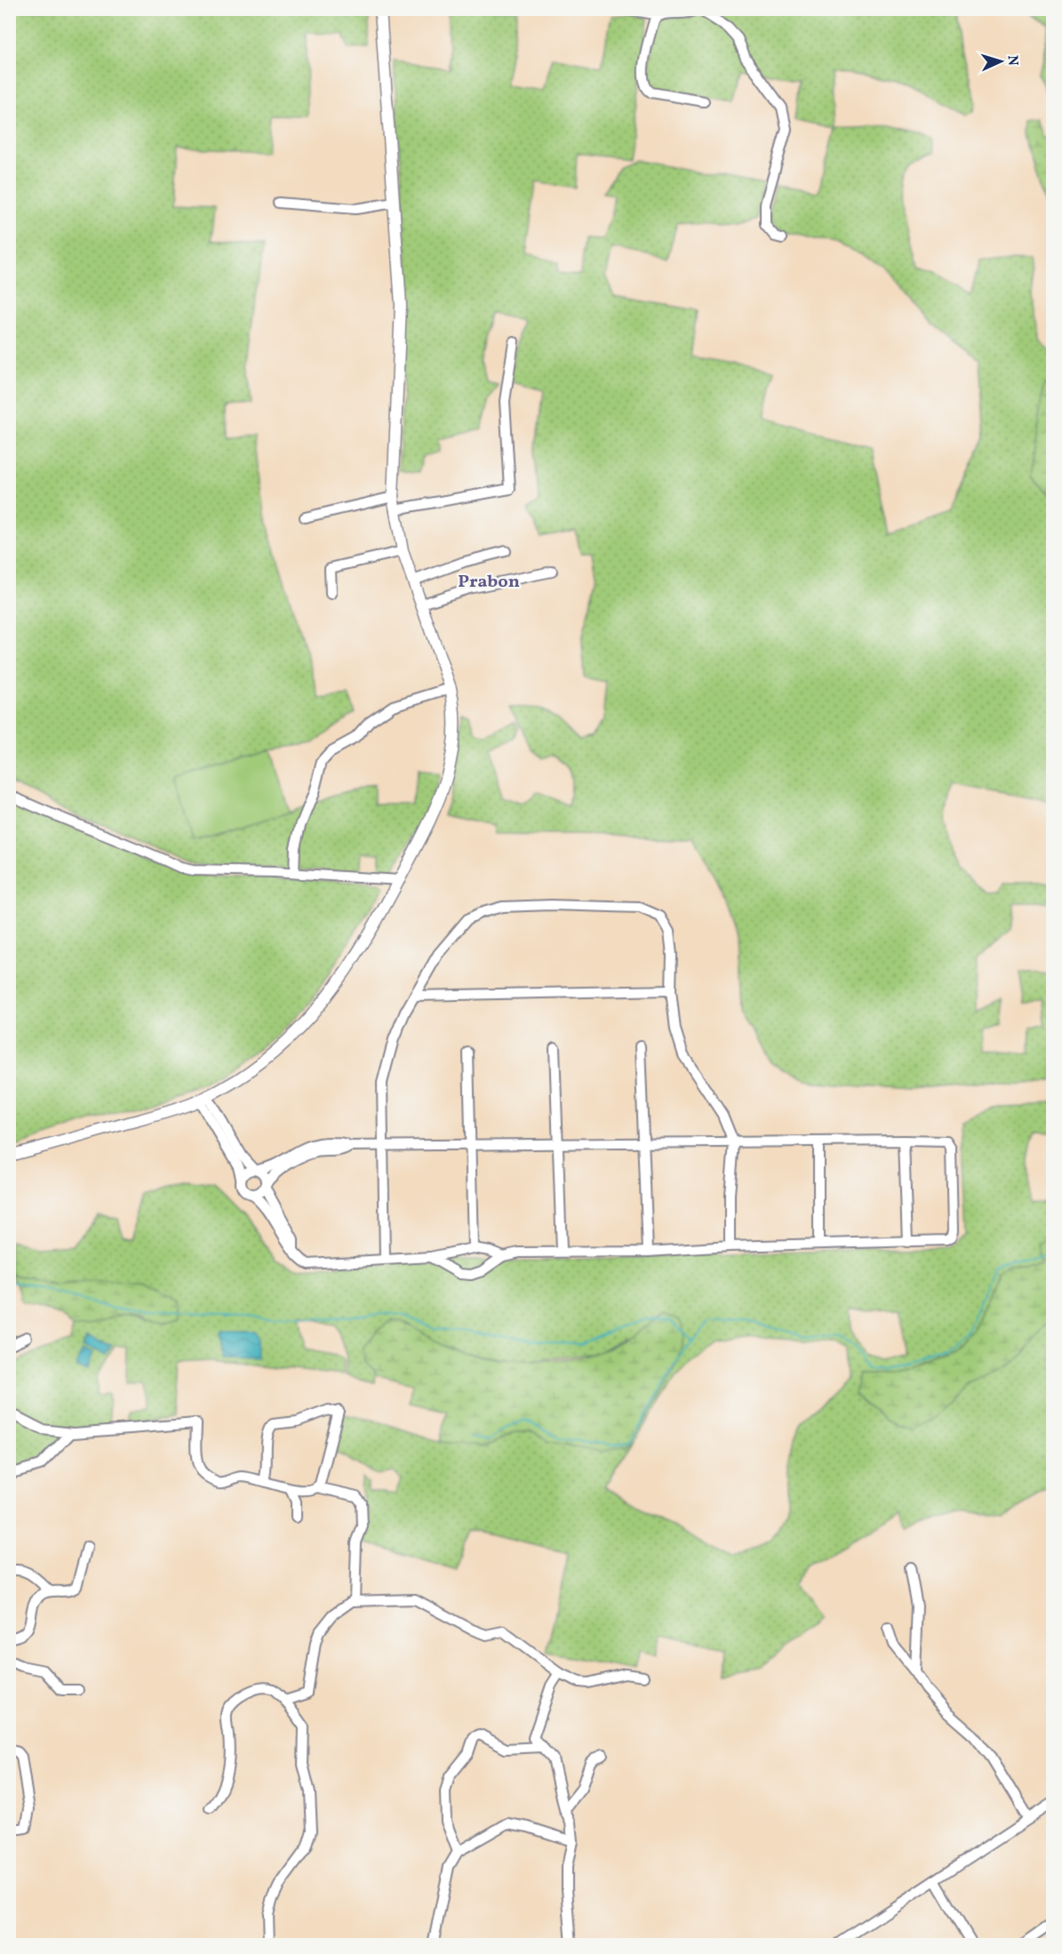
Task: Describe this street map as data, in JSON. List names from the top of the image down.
{
  "districts": ["Prabon"],
  "north": "right"
}
